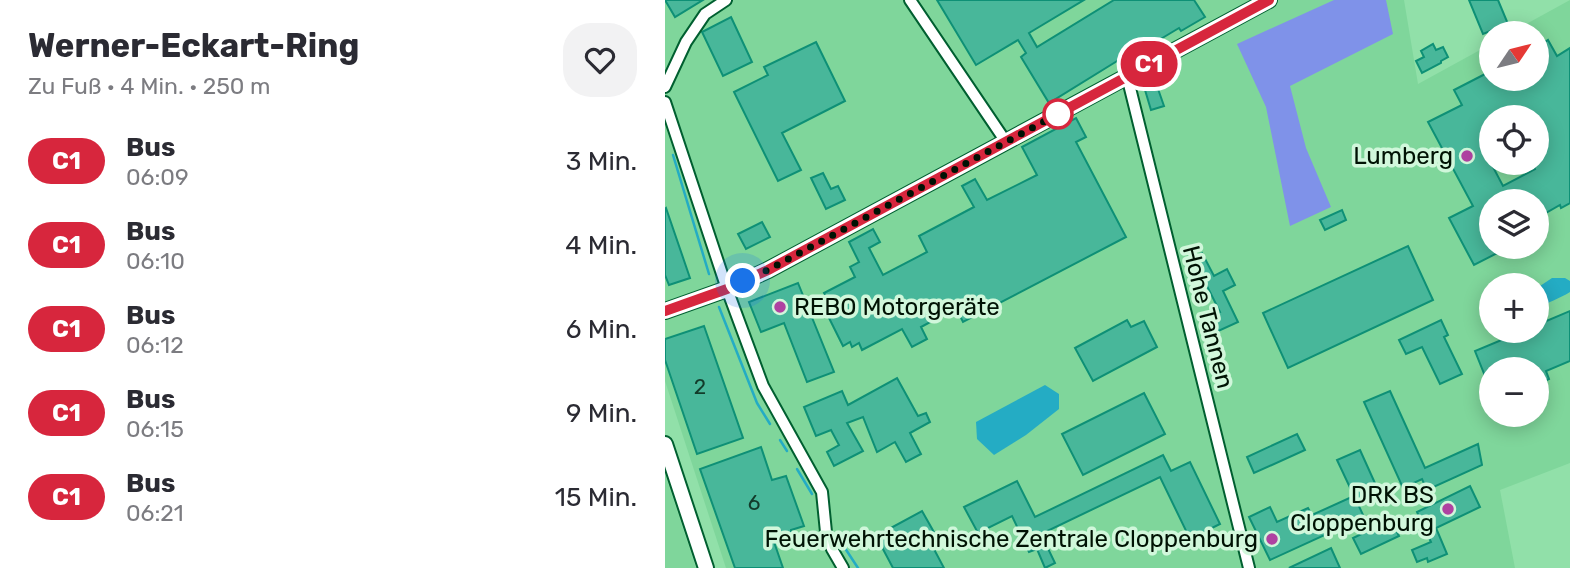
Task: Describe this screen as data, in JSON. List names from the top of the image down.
{
  "streets": {
    "street": ["Hohe Tannen"]
  },
  "places": [
    "Lumberg",
    "REBO Motorgeräte",
    "DRK BS Cloppenburg",
    "Feuerwehrtechnische Zentrale Cloppenburg"
  ],
  "lines": ["bus line C1"],
  "house_numbers": ["2", "6"],
  "north": "top right",
  "page": {
    "heading": ["Werner-Eckart-Ring", "Zu Fuß · 4 Min. · 250 m"],
    "on_map": "C1",
    "map_buttons": ["+", "−"],
    "list": [
      {
        "mark": "C1",
        "name": "Bus",
        "note": "06:09",
        "value": "3 Min."
      },
      {
        "mark": "C1",
        "name": "Bus",
        "note": "06:10",
        "value": "4 Min."
      },
      {
        "mark": "C1",
        "name": "Bus",
        "note": "06:12",
        "value": "6 Min."
      },
      {
        "mark": "C1",
        "name": "Bus",
        "note": "06:15",
        "value": "9 Min."
      },
      {
        "mark": "C1",
        "name": "Bus",
        "note": "06:21",
        "value": "15 Min."
      }
    ]
  }
}
